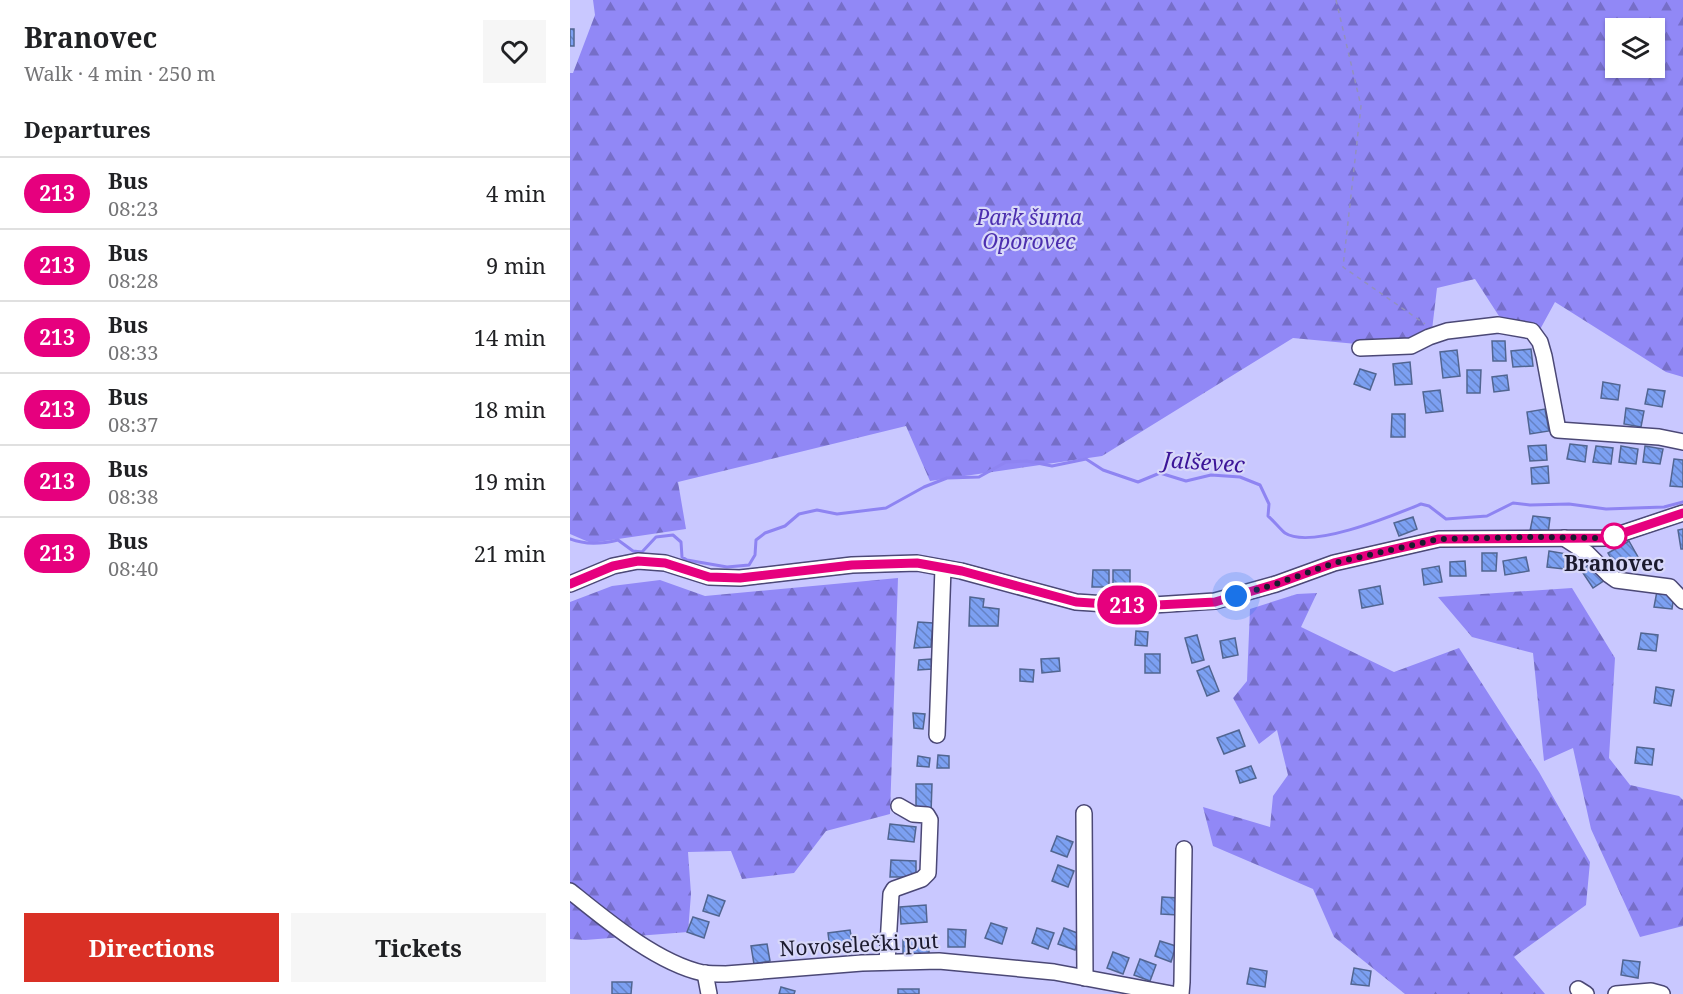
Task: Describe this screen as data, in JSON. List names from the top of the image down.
{
  "streets": {
    "street": ["Novoselečki put"]
  },
  "water": ["Jalševec"],
  "parks": ["Park šuma Oporovec"],
  "places": ["Branovec"],
  "lines": ["bus line 213"],
  "page": {
    "heading": [
      ["Branovec", "Walk · 4 min · 250 m"],
      "Departures"
    ],
    "on_map": "213",
    "list": [
      {
        "mark": "213",
        "name": "Bus",
        "note": "08:23",
        "value": "4 min"
      },
      {
        "mark": "213",
        "name": "Bus",
        "note": "08:28",
        "value": "9 min"
      },
      {
        "mark": "213",
        "name": "Bus",
        "note": "08:33",
        "value": "14 min"
      },
      {
        "mark": "213",
        "name": "Bus",
        "note": "08:37",
        "value": "18 min"
      },
      {
        "mark": "213",
        "name": "Bus",
        "note": "08:38",
        "value": "19 min"
      },
      {
        "mark": "213",
        "name": "Bus",
        "note": "08:40",
        "value": "21 min"
      }
    ],
    "buttons": ["Directions", "Tickets"]
  }
}
